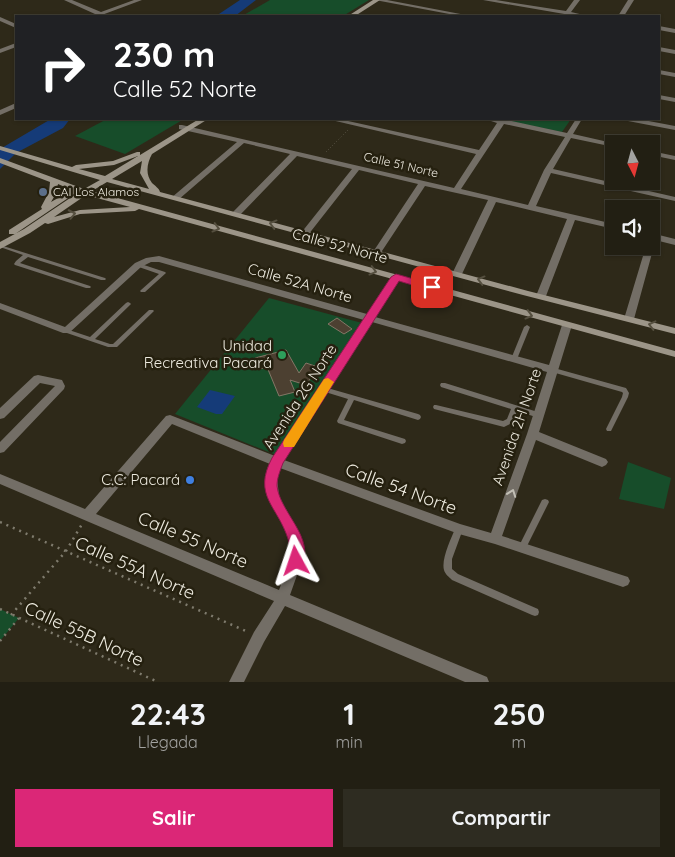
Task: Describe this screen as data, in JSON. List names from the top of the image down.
{
  "streets": {
    "main road": ["Calle 52 Norte"],
    "street": [
      "Calle 51 Norte",
      "Calle 52A Norte",
      "Avenida 2G Norte",
      "Avenida 2H Norte",
      "Calle 54 Norte",
      "Calle 55 Norte"
    ],
    "path": ["Calle 55A Norte", "Calle 55B Norte"]
  },
  "crossings": [
    ["Calle 52 Norte", "Avenida 2G Norte"],
    ["Calle 52 Norte", "Avenida 2H Norte"],
    ["Calle 52A Norte", "Avenida 2G Norte"],
    ["Calle 52A Norte", "Avenida 2H Norte"],
    ["Avenida 2G Norte", "Calle 54 Norte"],
    ["Avenida 2G Norte", "Calle 55 Norte"],
    ["Avenida 2H Norte", "Calle 54 Norte"],
    ["Calle 54 Norte", "Calle 55 Norte"]
  ],
  "one_way": ["Avenida 2H Norte"],
  "places": ["CAI Los Alamos", "Unidad Recreativa Pacará", "C.C: Pacará"],
  "north": "bottom",
  "page": {
    "turn": ["230 m", "Calle 52 Norte"],
    "eta": [
      "22:43",
      "Llegada",
      "1",
      "min",
      "250",
      "m"
    ],
    "buttons": ["Salir", "Compartir"]
  }
}
